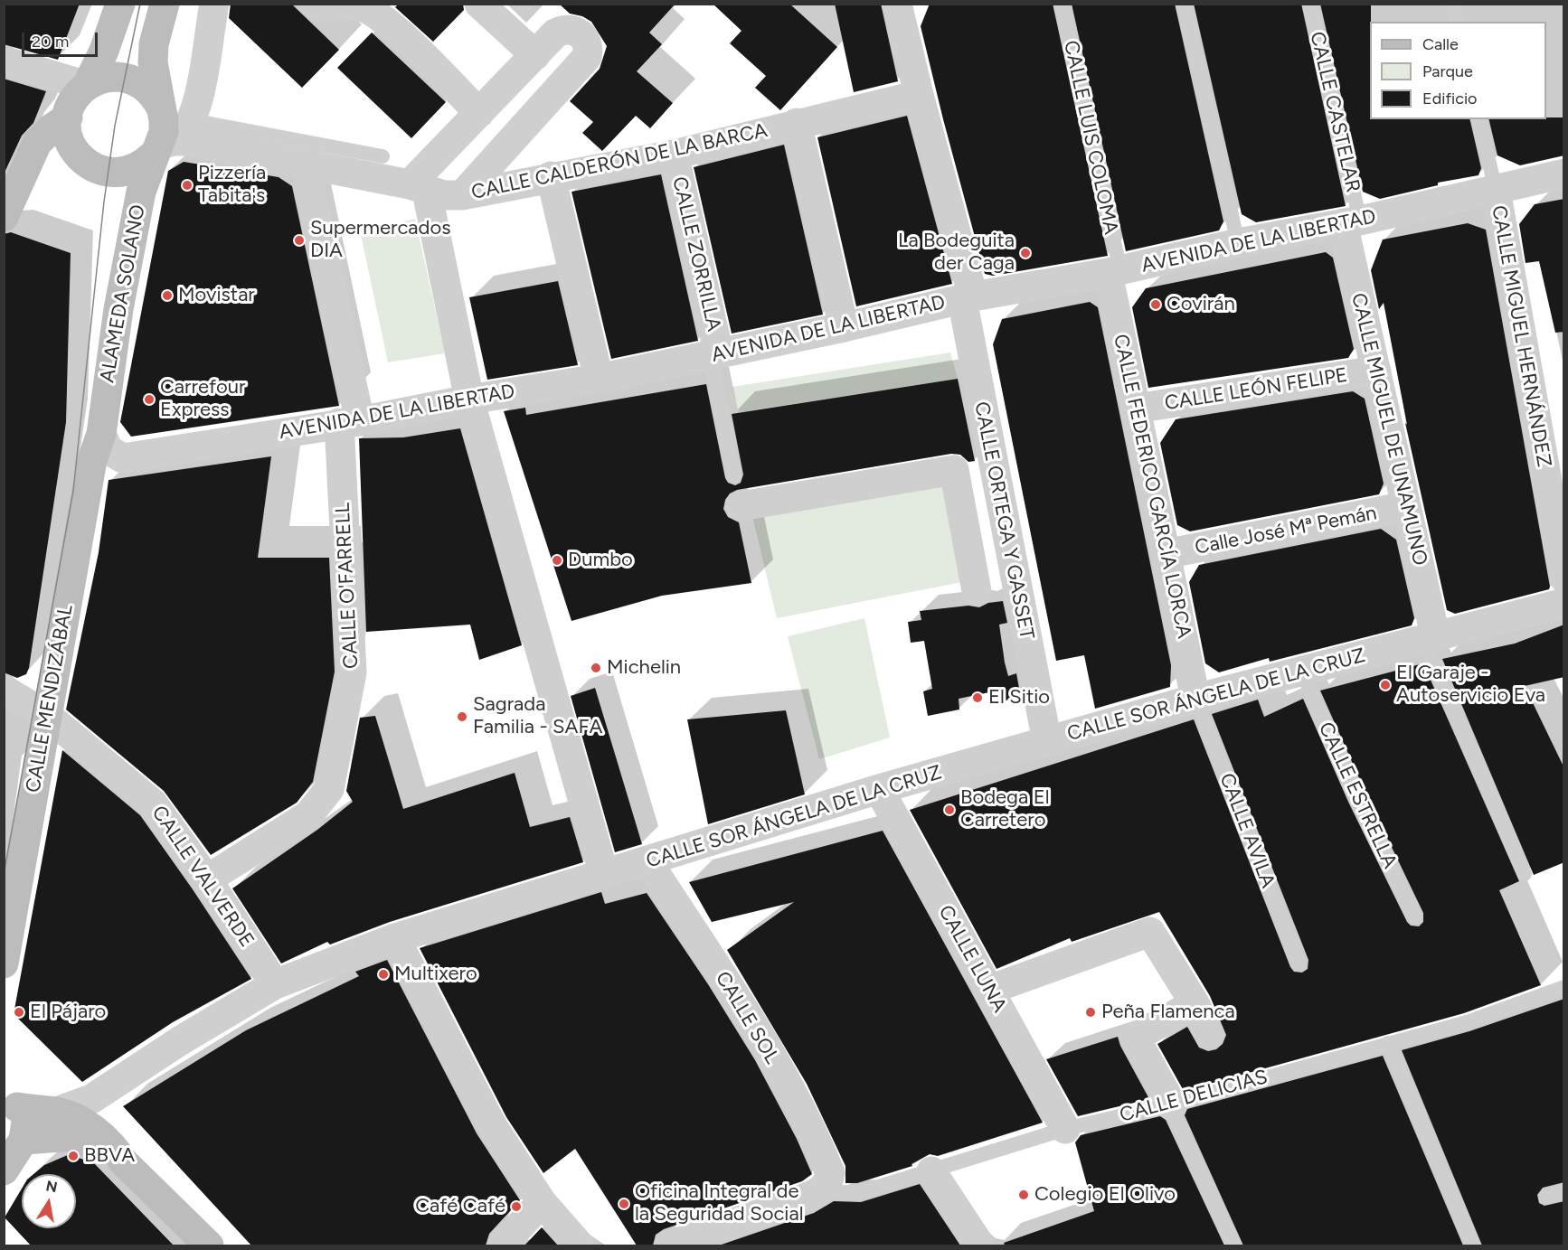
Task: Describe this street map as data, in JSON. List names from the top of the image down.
{
  "streets": {
    "main road": ["ALAMEDA SOLANO", "CALLE MENDIZÁBAL"],
    "street": [
      "CALLE CALDERÓN DE LA BARCA",
      "AVENIDA DE LA LIBERTAD",
      "CALLE ZORRILLA",
      "CALLE MIGUEL HERNÁNDEZ",
      "CALLE LEÓN FELIPE",
      "CALLE MIGUEL DE UNAMUNO",
      "CALLE FEDERICO GARCÍA LORCA",
      "CALLE ORTEGA Y GASSET",
      "Calle José Mª Pemán",
      "CALLE O'FARRELL",
      "CALLE SOR ÁNGELA DE LA CRUZ",
      "CALLE VALVERDE",
      "CALLE LUNA",
      "CALLE SOL"
    ],
    "lane": [
      "CALLE CASTELAR",
      "CALLE LUIS COLOMA",
      "CALLE ESTRELLA",
      "CALLE AVILA",
      "CALLE DELICIAS"
    ]
  },
  "crossings": [
    ["CALLE CASTELAR", "AVENIDA DE LA LIBERTAD"],
    ["CALLE CASTELAR", "CALLE MIGUEL DE UNAMUNO"],
    ["CALLE LUIS COLOMA", "AVENIDA DE LA LIBERTAD"],
    ["CALLE LUIS COLOMA", "CALLE FEDERICO GARCÍA LORCA"],
    ["CALLE CALDERÓN DE LA BARCA", "CALLE ZORRILLA"],
    ["CALLE CALDERÓN DE LA BARCA", "ALAMEDA SOLANO"],
    ["CALLE CALDERÓN DE LA BARCA", "CALLE ORTEGA Y GASSET"],
    ["CALLE CALDERÓN DE LA BARCA", "CALLE O'FARRELL"],
    ["AVENIDA DE LA LIBERTAD", "CALLE ZORRILLA"],
    ["AVENIDA DE LA LIBERTAD", "ALAMEDA SOLANO"],
    ["AVENIDA DE LA LIBERTAD", "CALLE MIGUEL HERNÁNDEZ"],
    ["AVENIDA DE LA LIBERTAD", "CALLE MIGUEL DE UNAMUNO"],
    ["AVENIDA DE LA LIBERTAD", "CALLE FEDERICO GARCÍA LORCA"],
    ["AVENIDA DE LA LIBERTAD", "CALLE ORTEGA Y GASSET"],
    ["AVENIDA DE LA LIBERTAD", "CALLE O'FARRELL"],
    ["AVENIDA DE LA LIBERTAD", "CALLE MENDIZÁBAL"],
    ["ALAMEDA SOLANO", "CALLE MENDIZÁBAL"],
    ["CALLE LEÓN FELIPE", "CALLE MIGUEL DE UNAMUNO"],
    ["CALLE LEÓN FELIPE", "CALLE FEDERICO GARCÍA LORCA"],
    ["CALLE MIGUEL DE UNAMUNO", "Calle José Mª Pemán"],
    ["CALLE MIGUEL DE UNAMUNO", "CALLE SOR ÁNGELA DE LA CRUZ"],
    ["CALLE FEDERICO GARCÍA LORCA", "Calle José Mª Pemán"],
    ["CALLE FEDERICO GARCÍA LORCA", "CALLE SOR ÁNGELA DE LA CRUZ"],
    ["CALLE FEDERICO GARCÍA LORCA", "CALLE AVILA"],
    ["CALLE ORTEGA Y GASSET", "CALLE SOR ÁNGELA DE LA CRUZ"],
    ["CALLE O'FARRELL", "CALLE VALVERDE"],
    ["CALLE SOR ÁNGELA DE LA CRUZ", "CALLE ESTRELLA"],
    ["CALLE SOR ÁNGELA DE LA CRUZ", "CALLE AVILA"],
    ["CALLE SOR ÁNGELA DE LA CRUZ", "CALLE VALVERDE"],
    ["CALLE SOR ÁNGELA DE LA CRUZ", "CALLE LUNA"],
    ["CALLE SOR ÁNGELA DE LA CRUZ", "CALLE SOL"],
    ["CALLE MENDIZÁBAL", "CALLE VALVERDE"],
    ["CALLE LUNA", "CALLE DELICIAS"],
    ["CALLE SOL", "CALLE DELICIAS"]
  ],
  "places": [
    "Pizzería Tabita's",
    "Supermercados DIA",
    "La Bodeguita der Caga",
    "Movistar",
    "Covirán",
    "Carrefour Express",
    "Dumbo",
    "Michelin",
    "El Garaje - Autoservicio Eva",
    "El Sitio",
    "Sagrada Familia - SAFA",
    "Bodega El Carretero",
    "Multixero",
    "El Pájaro",
    "Peña Flamenca",
    "BBVA",
    "Colegio El Olivo",
    "Oficina Integral de la Seguridad Social",
    "Café Café"
  ],
  "legend": ["Calle", "Parque", "Edificio"],
  "scale_bar": "20 m",
  "north": "top"
}
